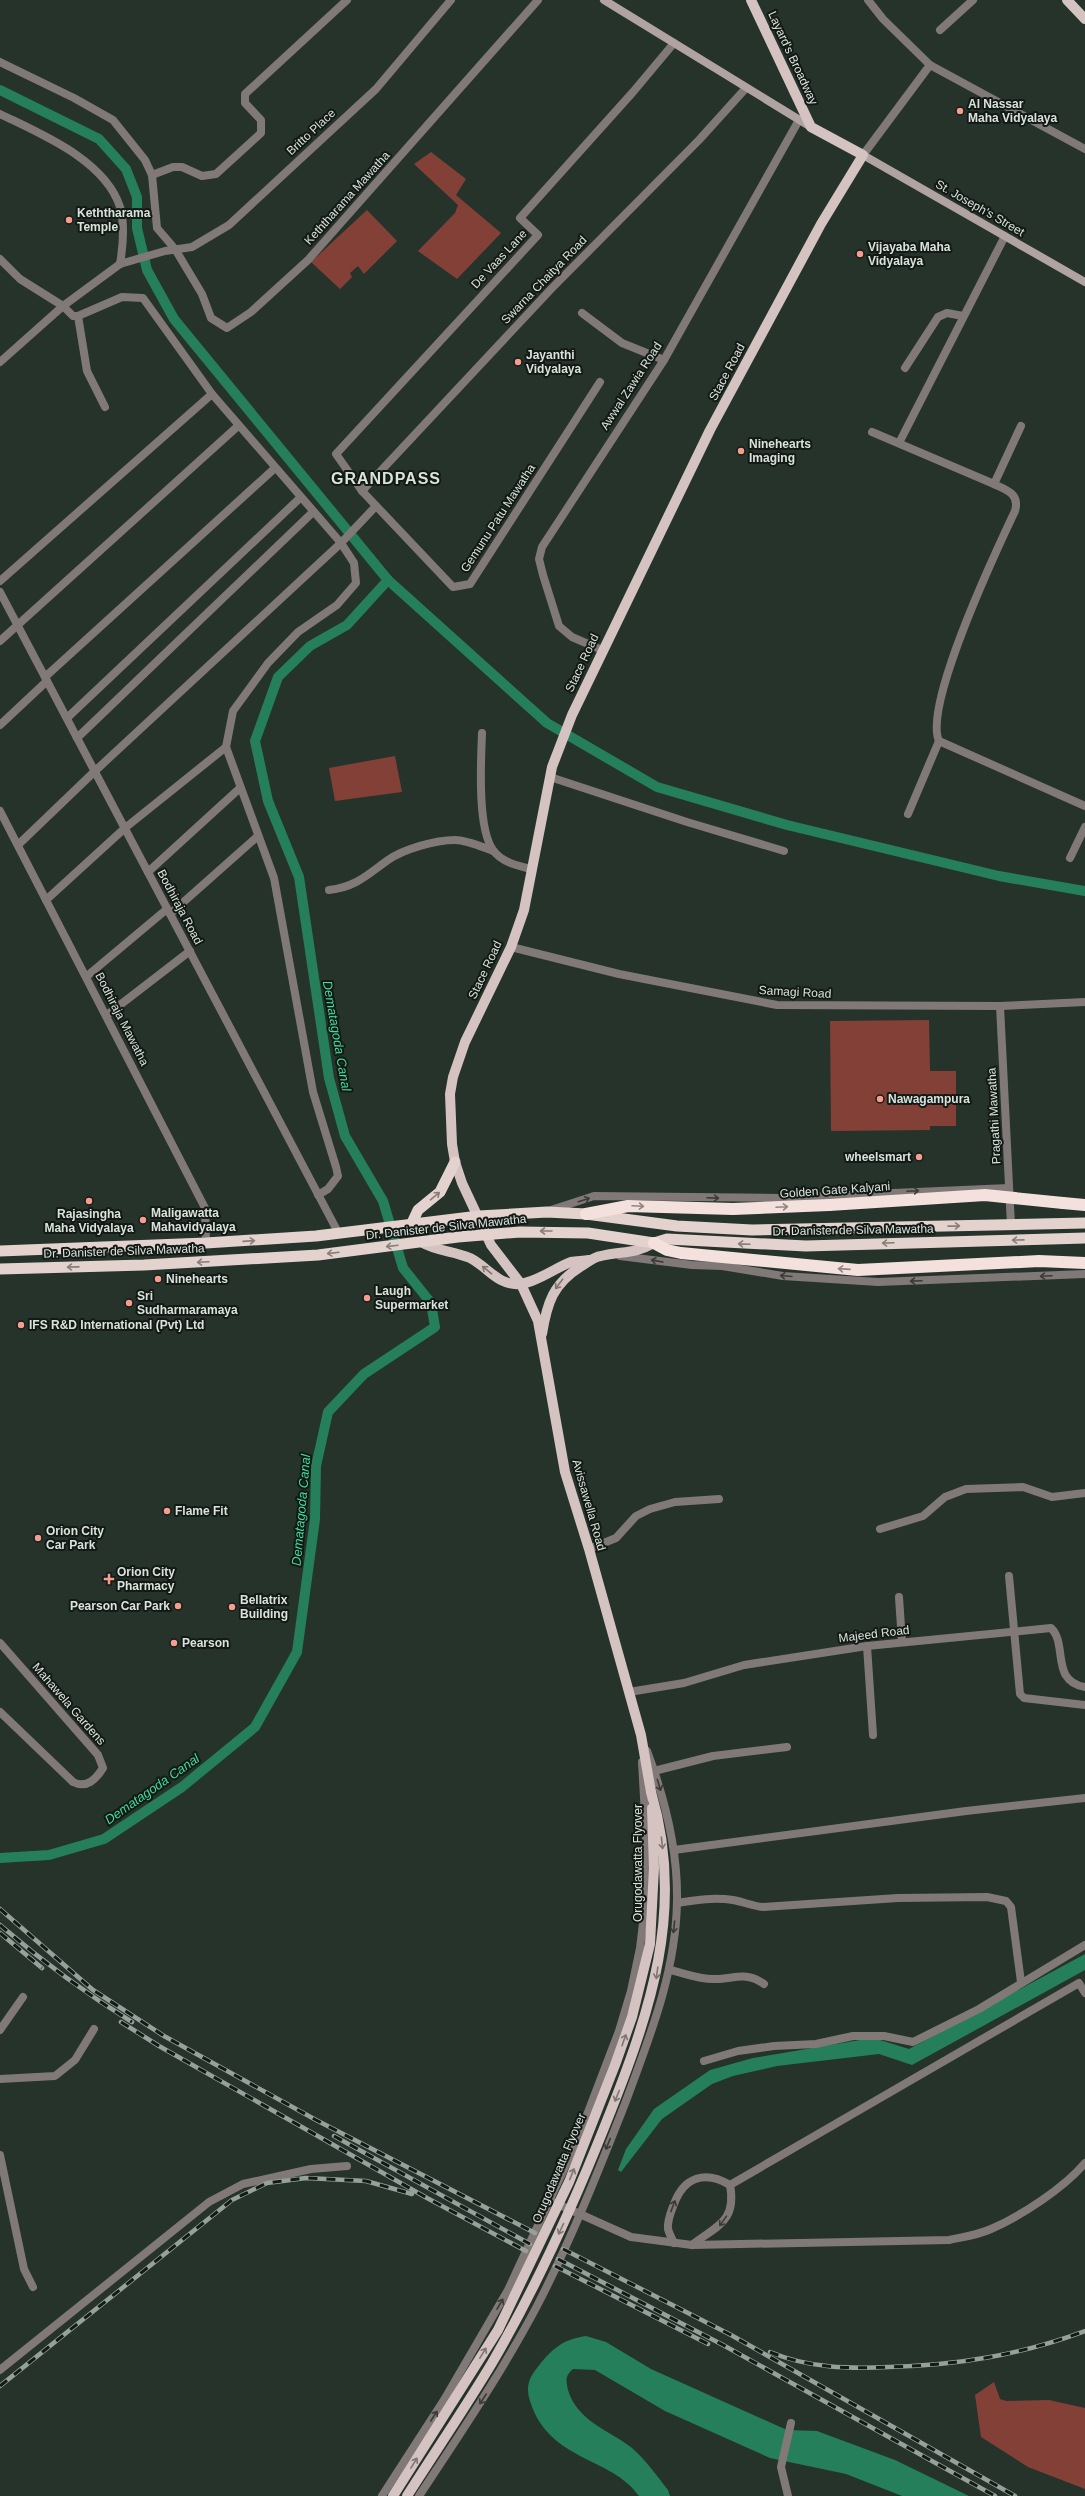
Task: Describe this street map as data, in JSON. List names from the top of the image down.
{
  "streets": {
    "highway": ["Golden Gate Kalyani", "Dr. Danister de Silva Mawatha"],
    "main road": [
      "Layard's Broadway",
      "St. Joseph's Street",
      "Stace Road",
      "Avissawella Road",
      "Orugodawatta Flyover"
    ],
    "street": [
      "Britto Place",
      "Keththarama Mawatha",
      "De Vaas Lane",
      "Swarna Chaitya Road",
      "Awwal Zawia Road",
      "Gemunu Patu Mawatha",
      "Bodhiraja Road",
      "Samagi Road",
      "Bodhiraja Mawatha",
      "Pragathi Mawatha",
      "Majeed Road",
      "Mahawela Gardens"
    ]
  },
  "crossings": [
    ["Britto Place", "Keththarama Mawatha"],
    ["St. Joseph's Street", "Stace Road"],
    ["De Vaas Lane", "Gemunu Patu Mawatha"],
    ["Swarna Chaitya Road", "Gemunu Patu Mawatha"],
    ["Stace Road", "Awwal Zawia Road"],
    ["Stace Road", "Samagi Road"],
    ["Stace Road", "Dr. Danister de Silva Mawatha"],
    ["Stace Road", "Avissawella Road"],
    ["Bodhiraja Road", "Dr. Danister de Silva Mawatha"],
    ["Samagi Road", "Pragathi Mawatha"],
    ["Bodhiraja Mawatha", "Dr. Danister de Silva Mawatha"],
    ["Pragathi Mawatha", "Dr. Danister de Silva Mawatha"],
    ["Golden Gate Kalyani", "Dr. Danister de Silva Mawatha"],
    ["Dr. Danister de Silva Mawatha", "Avissawella Road"],
    ["Avissawella Road", "Majeed Road"],
    ["Avissawella Road", "Orugodawatta Flyover"]
  ],
  "districts": ["GRANDPASS"],
  "water": ["Dematagoda Canal"],
  "places": {
    "other": [
      "Al Nassar Maha Vidyalaya",
      "Keththarama Temple",
      "Vijayaba Maha Vidyalaya",
      "Jayanthi Vidyalaya",
      "Ninehearts Imaging",
      "Nawagampura",
      "wheelsmart",
      "Rajasingha Maha Vidyalaya",
      "Maligawatta Mahavidyalaya",
      "Ninehearts",
      "Laugh Supermarket",
      "Sri Sudharmaramaya",
      "IFS R&D International (Pvt) Ltd",
      "Flame Fit",
      "Orion City Car Park",
      "Pearson Car Park",
      "Bellatrix Building",
      "Pearson"
    ],
    "health": ["Orion City Pharmacy"]
  }
}
